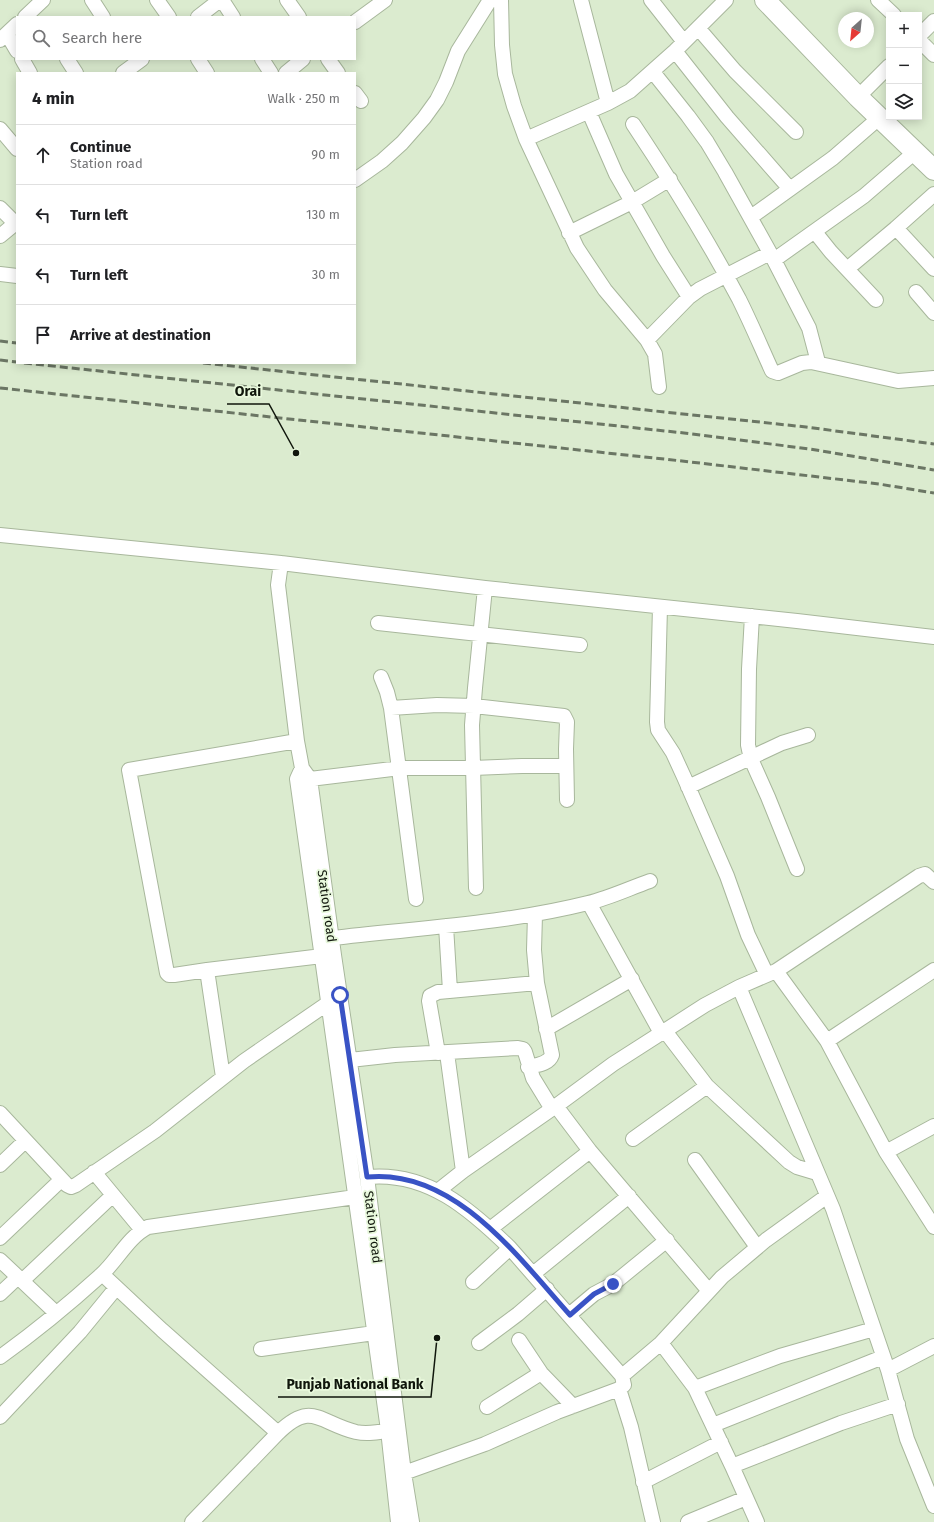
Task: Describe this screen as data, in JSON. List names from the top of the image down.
{
  "streets": {
    "street": ["Station road"]
  },
  "places": ["Orai", "Punjab National Bank"],
  "north": "bottom left",
  "page": {
    "map_buttons": ["+", "−"],
    "search": "Search here",
    "heading": ["4 min", "Walk · 250 m"],
    "list": [
      ["Continue", "Station road", "90 m"],
      ["Turn left", "130 m"],
      ["Turn left", "30 m"],
      "Arrive at destination"
    ]
  }
}
